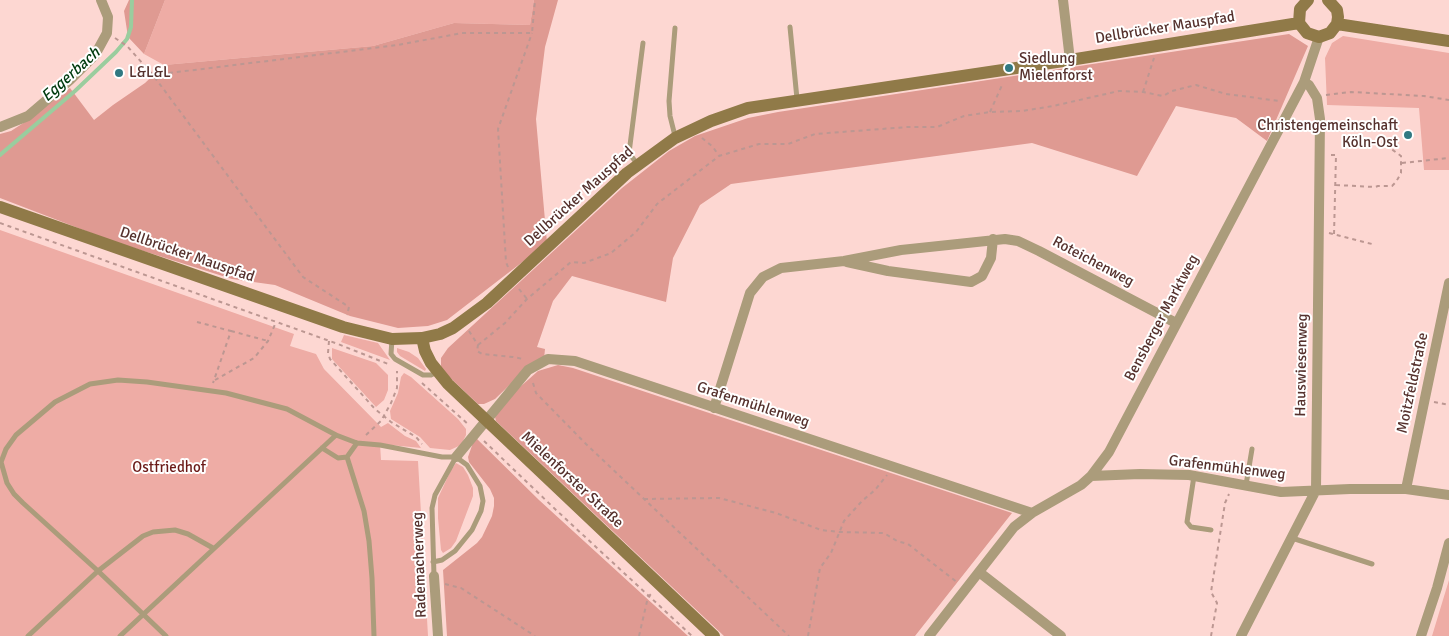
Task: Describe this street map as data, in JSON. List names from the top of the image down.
{
  "streets": {
    "main road": ["Dellbrücker Mauspfad", "Mielenforster Straße"],
    "street": [
      "Roteichenweg",
      "Bensberger Marktweg",
      "Hauswiesenweg",
      "Moitzfeldstraße",
      "Grafenmühlenweg",
      "Rademacherweg"
    ]
  },
  "crossings": [
    ["Dellbrücker Mauspfad", "Mielenforster Straße"],
    ["Roteichenweg", "Bensberger Marktweg"],
    ["Roteichenweg", "Grafenmühlenweg"],
    ["Bensberger Marktweg", "Grafenmühlenweg"],
    ["Hauswiesenweg", "Grafenmühlenweg"],
    ["Moitzfeldstraße", "Grafenmühlenweg"],
    ["Mielenforster Straße", "Rademacherweg"]
  ],
  "water": ["Eggerbach"],
  "parks": ["Ostfriedhof"],
  "places": ["Siedlung Mielenforst", "L&L&L", "Christengemeinschaft Köln-Ost"]
}
